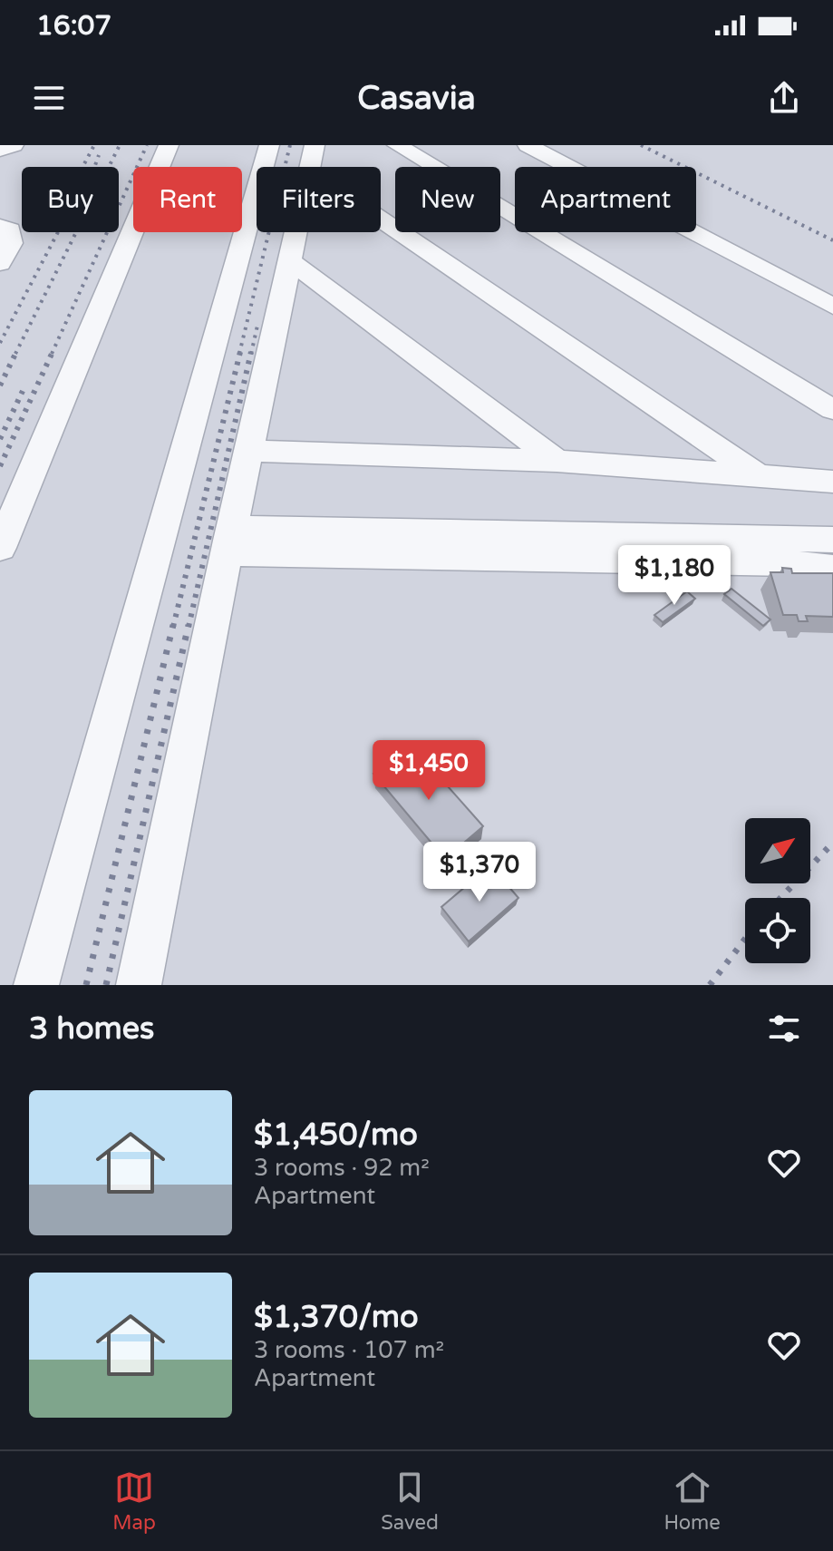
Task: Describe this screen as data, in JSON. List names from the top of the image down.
{
  "north": "top right",
  "page": {
    "status": "16:07",
    "header": "Casavia",
    "chip": [
      "Buy",
      "Rent",
      "Filters",
      "New",
      "Apartment"
    ],
    "price": ["$1,180", "$1,450", "$1,370"],
    "heading": "3 homes",
    "list": [
      {
        "name": "$1,450/mo",
        "note": "3 rooms · 92 m² · Apartment"
      },
      {
        "name": "$1,370/mo",
        "note": "3 rooms · 107 m² · Apartment"
      }
    ],
    "tabs": ["Map", "Saved", "Home"]
  }
}
